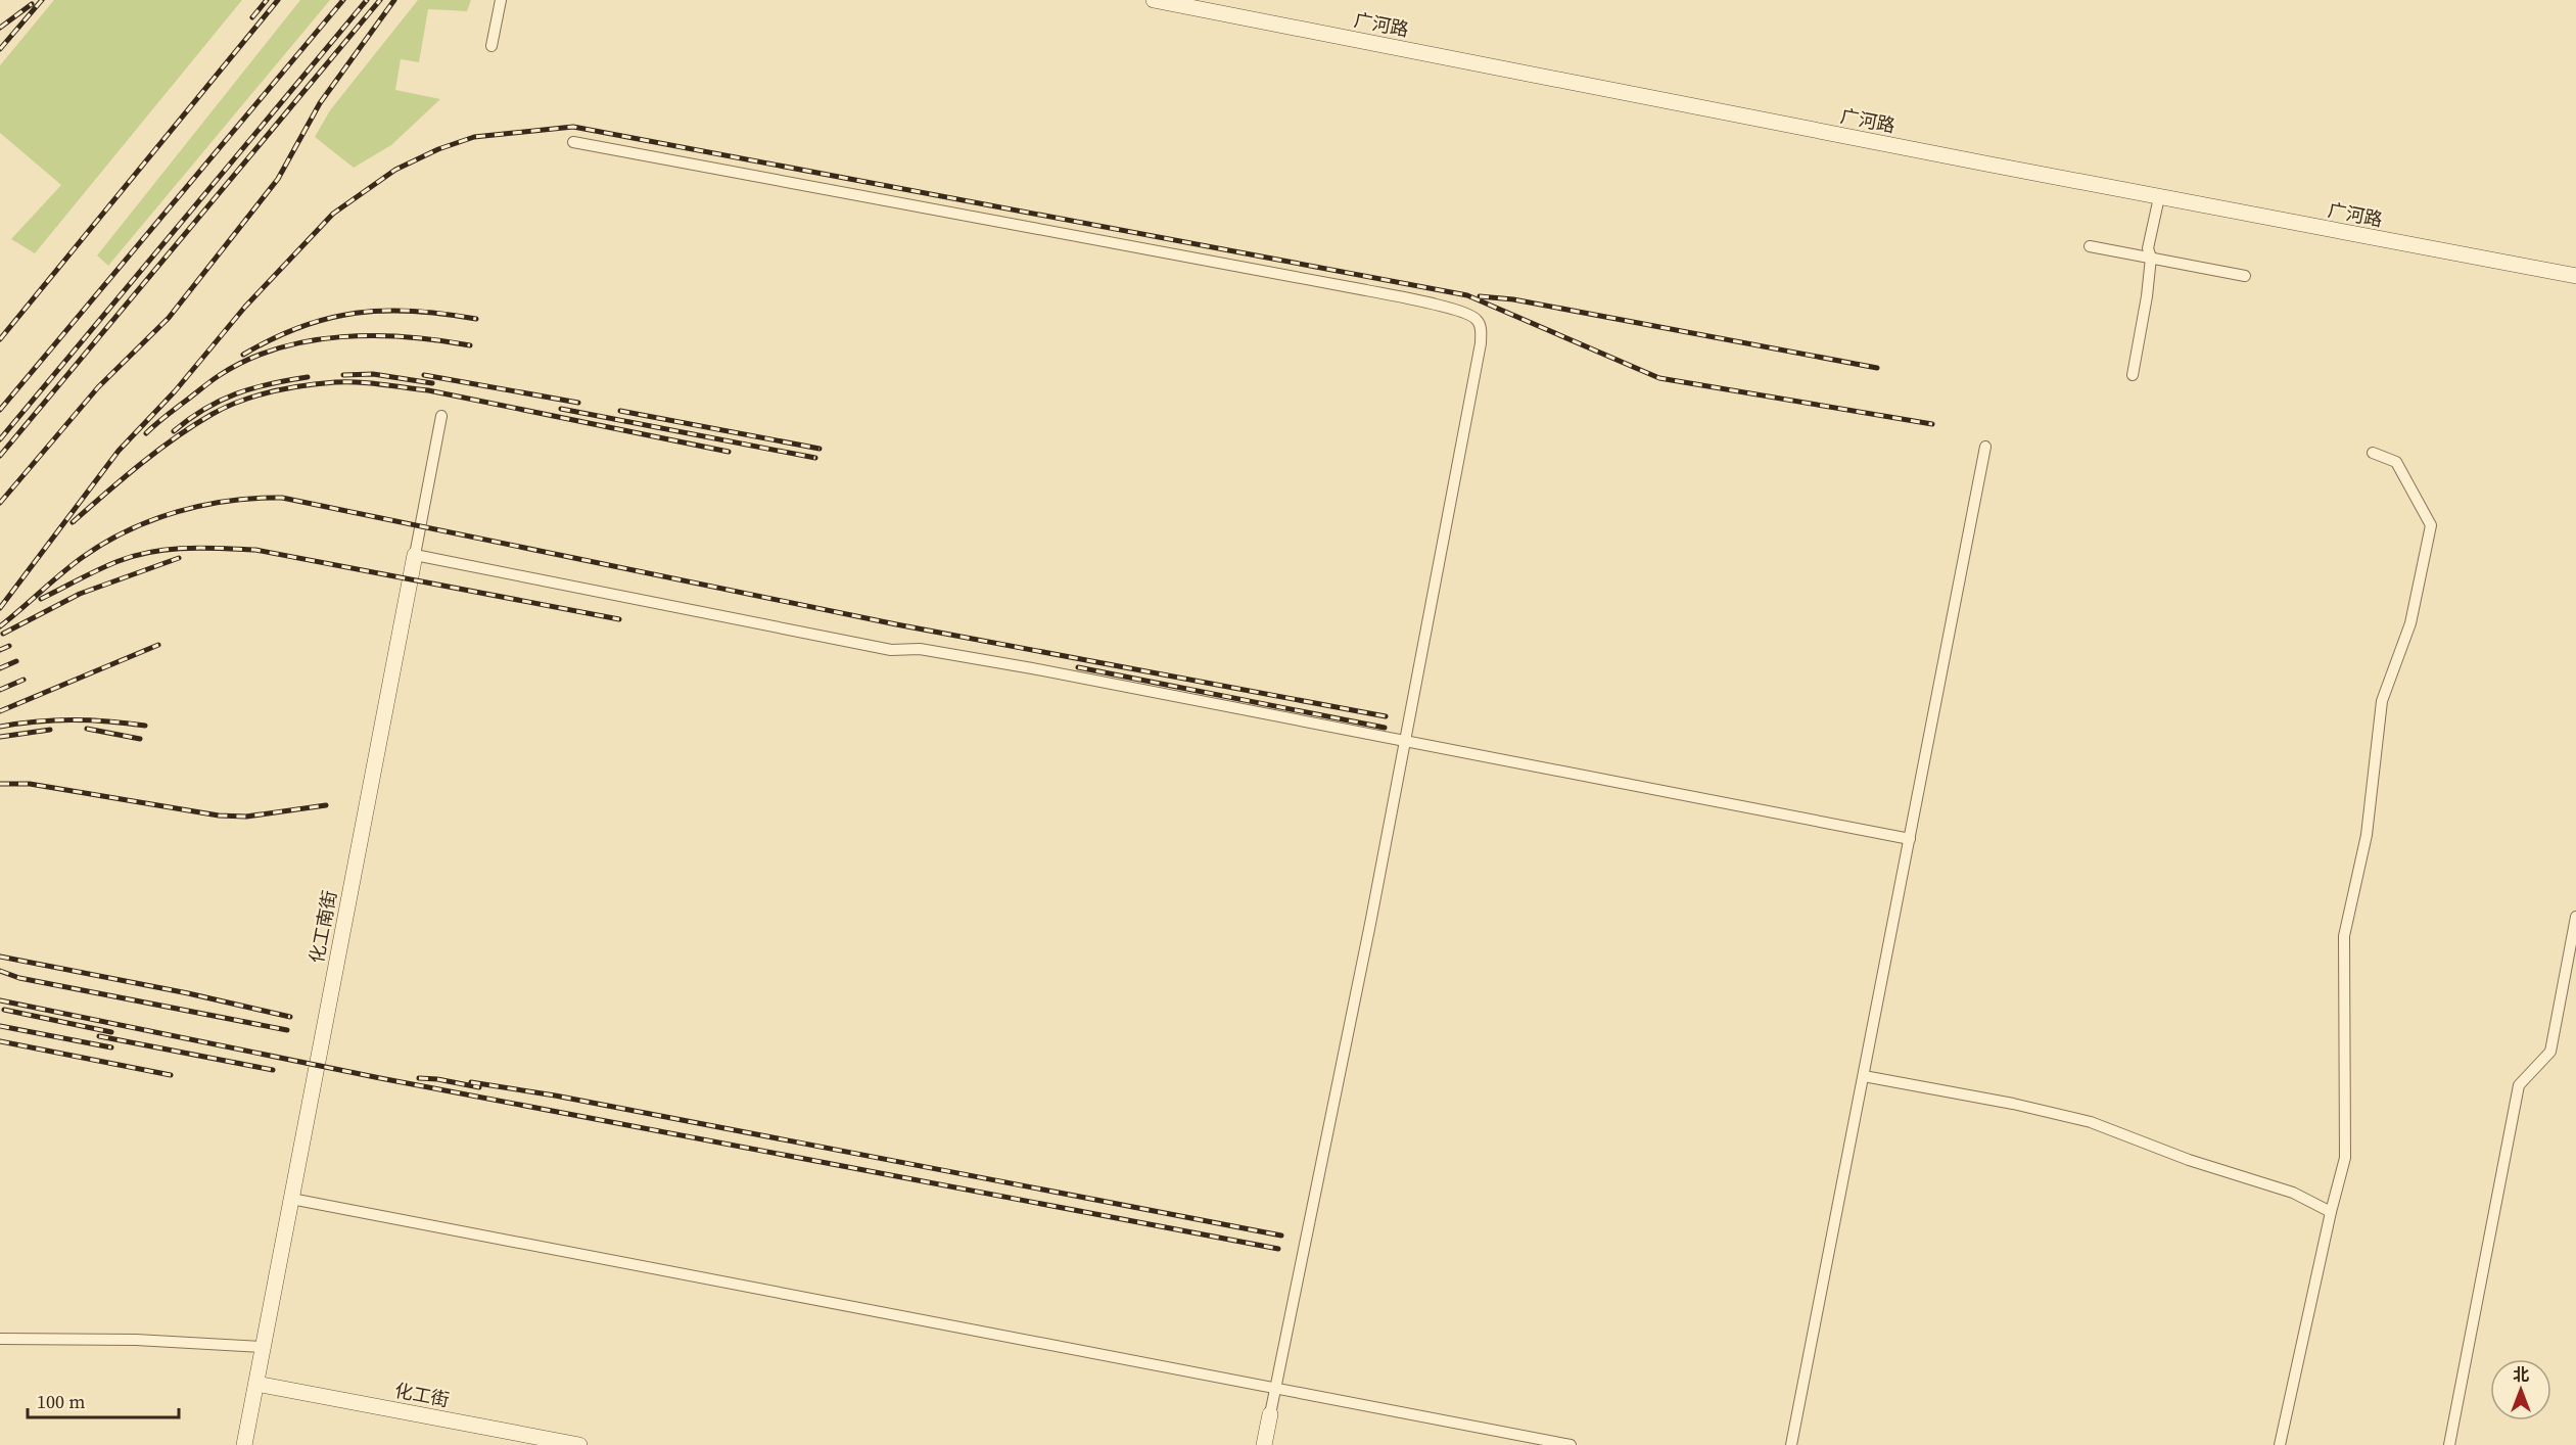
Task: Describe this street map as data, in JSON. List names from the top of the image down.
{
  "streets": {
    "street": ["广河路", "化工南街", "化工街"]
  },
  "crossings": [
    ["化工南街", "化工街"]
  ],
  "scale_bar": "100 m",
  "north": "top"
}
